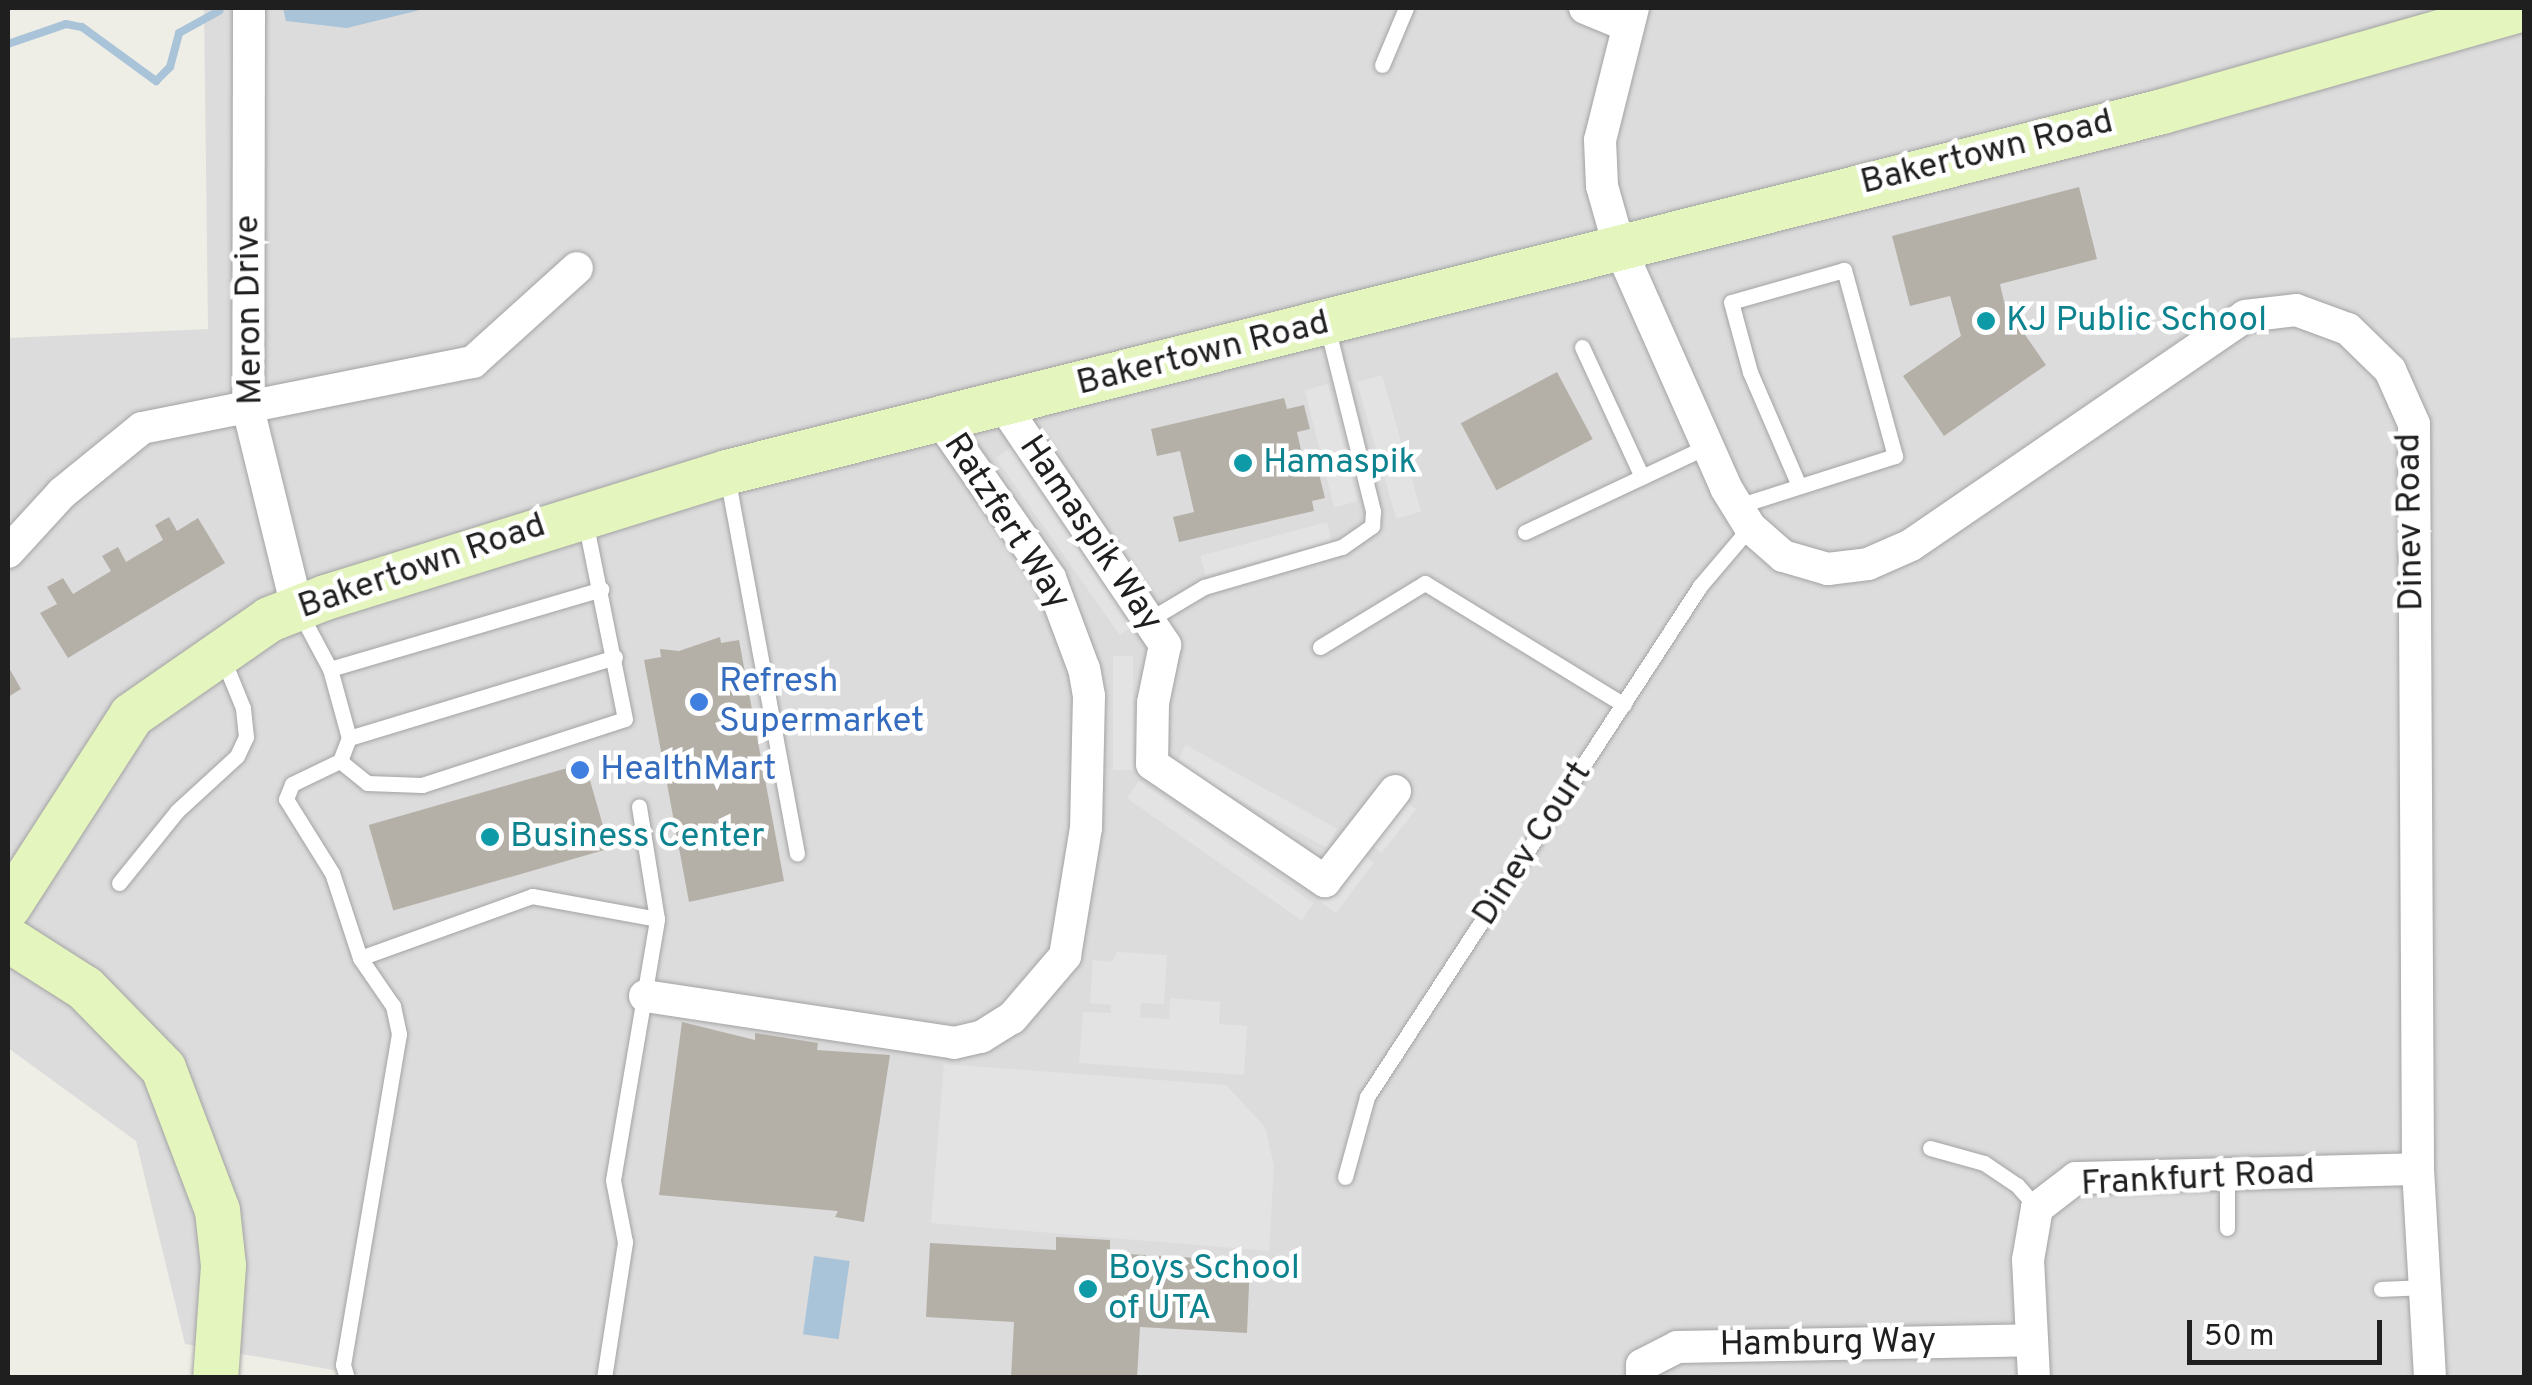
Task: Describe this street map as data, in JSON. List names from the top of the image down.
{
  "streets": {
    "street": [
      "Bakertown Road",
      "Meron Drive",
      "Ratzfert Way",
      "Dinev Road",
      "Hamaspik Way",
      "Frankfurt Road",
      "Hamburg Way"
    ],
    "lane": ["Dinev Court"]
  },
  "crossings": [
    ["Bakertown Road", "Meron Drive"],
    ["Bakertown Road", "Ratzfert Way"],
    ["Bakertown Road", "Dinev Road"],
    ["Bakertown Road", "Hamaspik Way"],
    ["Dinev Road", "Dinev Court"],
    ["Dinev Road", "Frankfurt Road"],
    ["Frankfurt Road", "Hamburg Way"]
  ],
  "places": [
    "KJ Public School",
    "Hamaspik",
    "Refresh Supermarket",
    "HealthMart",
    "Business Center",
    "Boys School of UTA"
  ],
  "scale_bar": "50 m"
}
